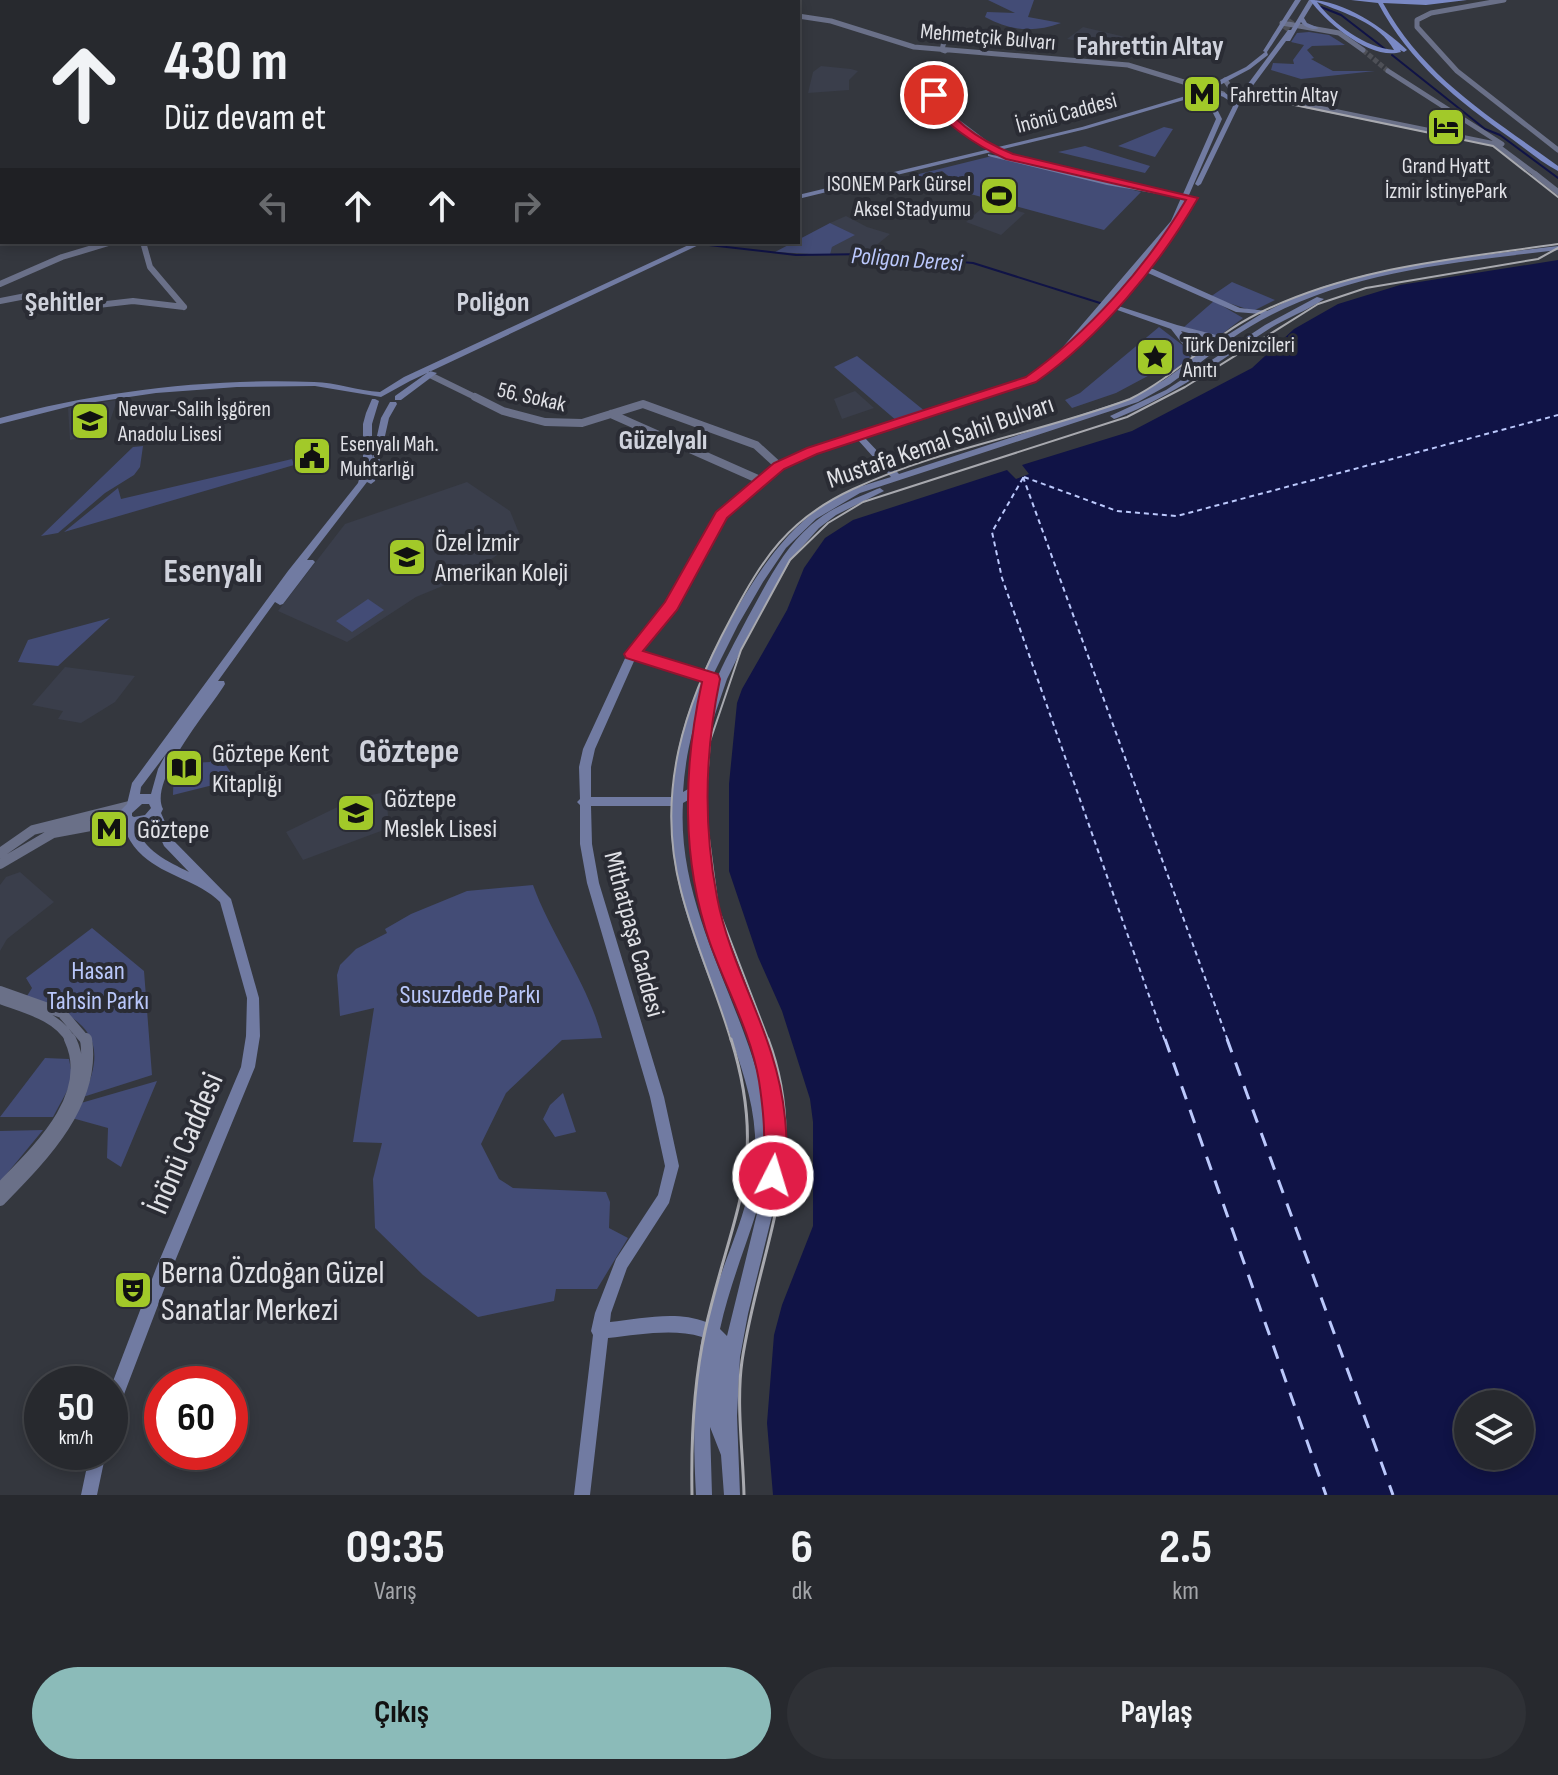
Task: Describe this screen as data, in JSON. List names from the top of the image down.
{
  "streets": {
    "main road": [
      "Mehmetçik Bulvarı",
      "İnönü Caddesi",
      "56. Sokak",
      "Mustafa Kemal Sahil Bulvarı",
      "Mithatpaşa Caddesi"
    ]
  },
  "crossings": [
    ["Mehmetçik Bulvarı", "İnönü Caddesi"],
    ["İnönü Caddesi", "Mithatpaşa Caddesi"],
    ["56. Sokak", "Mithatpaşa Caddesi"]
  ],
  "districts": [
    "Fahrettin Altay",
    "Şehitler",
    "Poligon",
    "Güzelyalı",
    "Esenyalı",
    "Göztepe"
  ],
  "water": ["Poligon Deresi"],
  "parks": ["Hasan Tahsin Parkı", "Susuzdede Parkı"],
  "places": {
    "metro station": ["Fahrettin Altay", "Göztepe"],
    "hotel": ["Grand Hyatt İzmir İstinyePark"],
    "sports": ["ISONEM Park Gürsel Aksel Stadyumu"],
    "place": ["Türk Denizcileri Anıtı"],
    "school or university": ["Nevvar-Salih İşgören Anadolu Lisesi", "Özel İzmir Amerikan Koleji", "Göztepe Meslek Lisesi"],
    "public building": ["Esenyalı Mah. Muhtarlığı"],
    "library": ["Göztepe Kent Kitaplığı"],
    "theatre": ["Berna Özdoğan Güzel Sanatlar Merkezi"]
  },
  "page": {
    "turn": ["430 m", "Düz devam et"],
    "speed": "50 km/h",
    "limit": "60",
    "eta": [
      "09:35",
      "Varış",
      "6",
      "dk",
      "2.5",
      "km"
    ],
    "buttons": ["Çıkış", "Paylaş"]
  }
}
